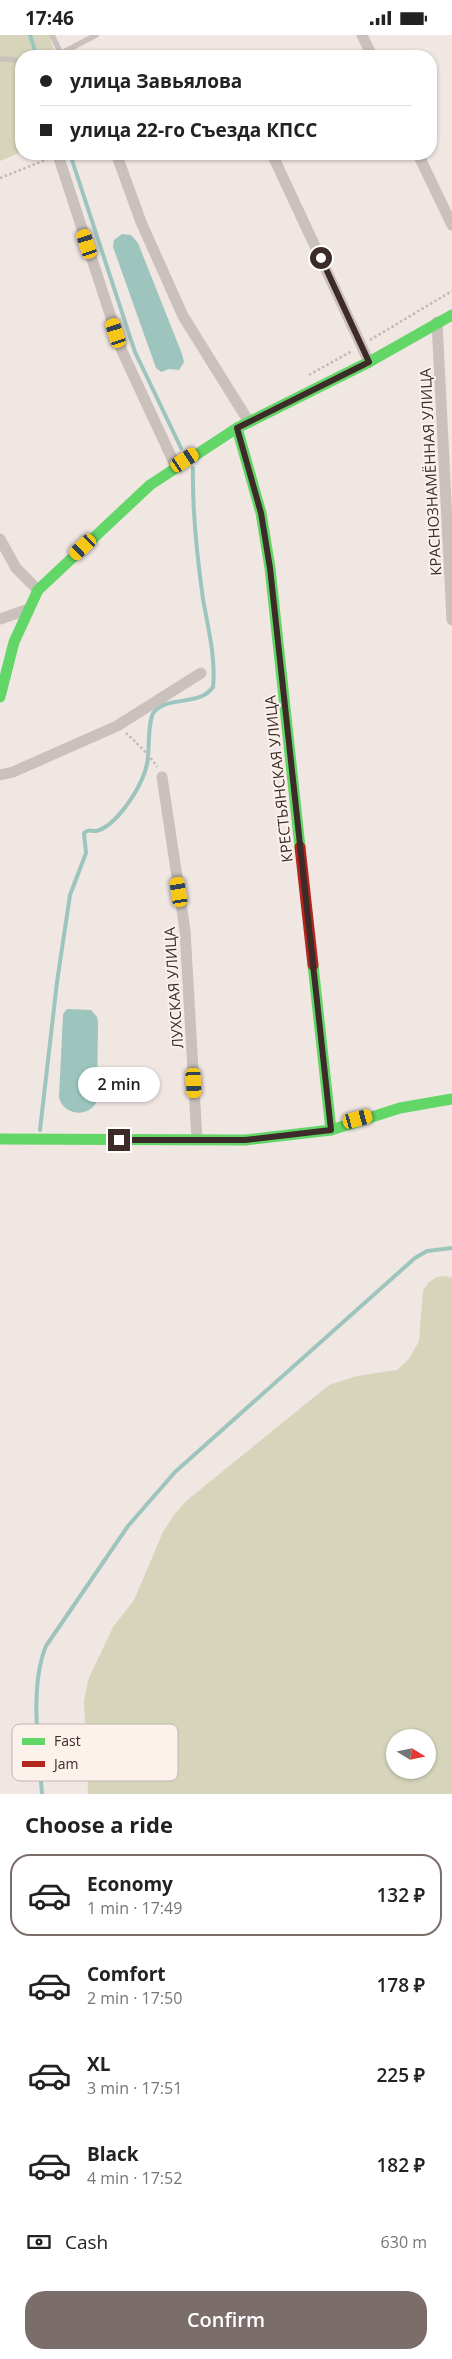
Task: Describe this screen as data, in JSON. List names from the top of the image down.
{
  "streets": {
    "street": ["КРАСНОЗНАМЁННАЯ УЛИЦА", "КРЕСТЬЯНСКАЯ УЛИЦА", "ЛУХСКАЯ УЛИЦА"]
  },
  "legend": ["Fast", "Jam"],
  "north": "right",
  "page": {
    "status": "17:46",
    "banner": ["улица Завьялова", "улица 22-го Съезда КПСС"],
    "bubble": "2 min",
    "heading": "Choose a ride",
    "list": [
      {
        "name": "Economy",
        "note": "1 min · 17:49",
        "value": "132 ₽"
      },
      {
        "name": "Comfort",
        "note": "2 min · 17:50",
        "value": "178 ₽"
      },
      {
        "name": "XL",
        "note": "3 min · 17:51",
        "value": "225 ₽"
      },
      {
        "name": "Black",
        "note": "4 min · 17:52",
        "value": "182 ₽"
      }
    ],
    "pay": ["Cash", "630 m"],
    "buttons": "Confirm"
  }
}
